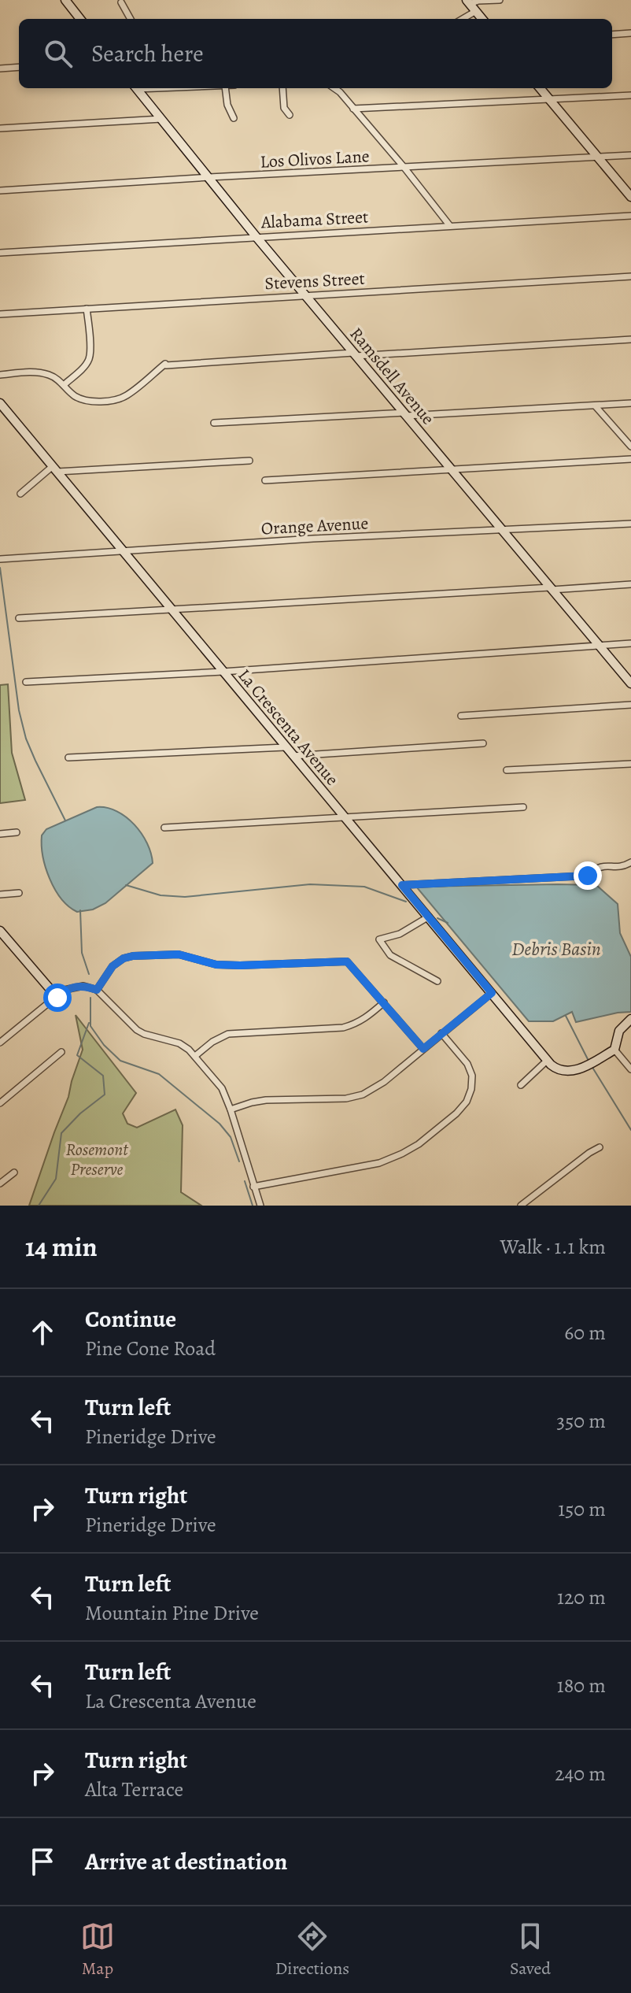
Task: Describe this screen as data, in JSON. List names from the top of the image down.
{
  "streets": {
    "street": [
      "Los Olivos Lane",
      "Alabama Street",
      "Stevens Street",
      "Ramsdell Avenue",
      "Orange Avenue",
      "La Crescenta Avenue"
    ]
  },
  "crossings": [
    ["Los Olivos Lane", "Ramsdell Avenue"],
    ["Alabama Street", "Ramsdell Avenue"],
    ["Stevens Street", "Ramsdell Avenue"],
    ["Ramsdell Avenue", "Orange Avenue"],
    ["Orange Avenue", "La Crescenta Avenue"]
  ],
  "water": ["Debris Basin"],
  "parks": ["Rosemont Preserve"],
  "page": {
    "search": "Search here",
    "heading": ["14 min", "Walk · 1.1 km"],
    "list": [
      ["Continue", "Pine Cone Road", "60 m"],
      ["Turn left", "Pineridge Drive", "350 m"],
      ["Turn right", "Pineridge Drive", "150 m"],
      ["Turn left", "Mountain Pine Drive", "120 m"],
      ["Turn left", "La Crescenta Avenue", "180 m"],
      ["Turn right", "Alta Terrace", "240 m"],
      "Arrive at destination"
    ],
    "nav": ["Map", "Directions", "Saved"]
  }
}
